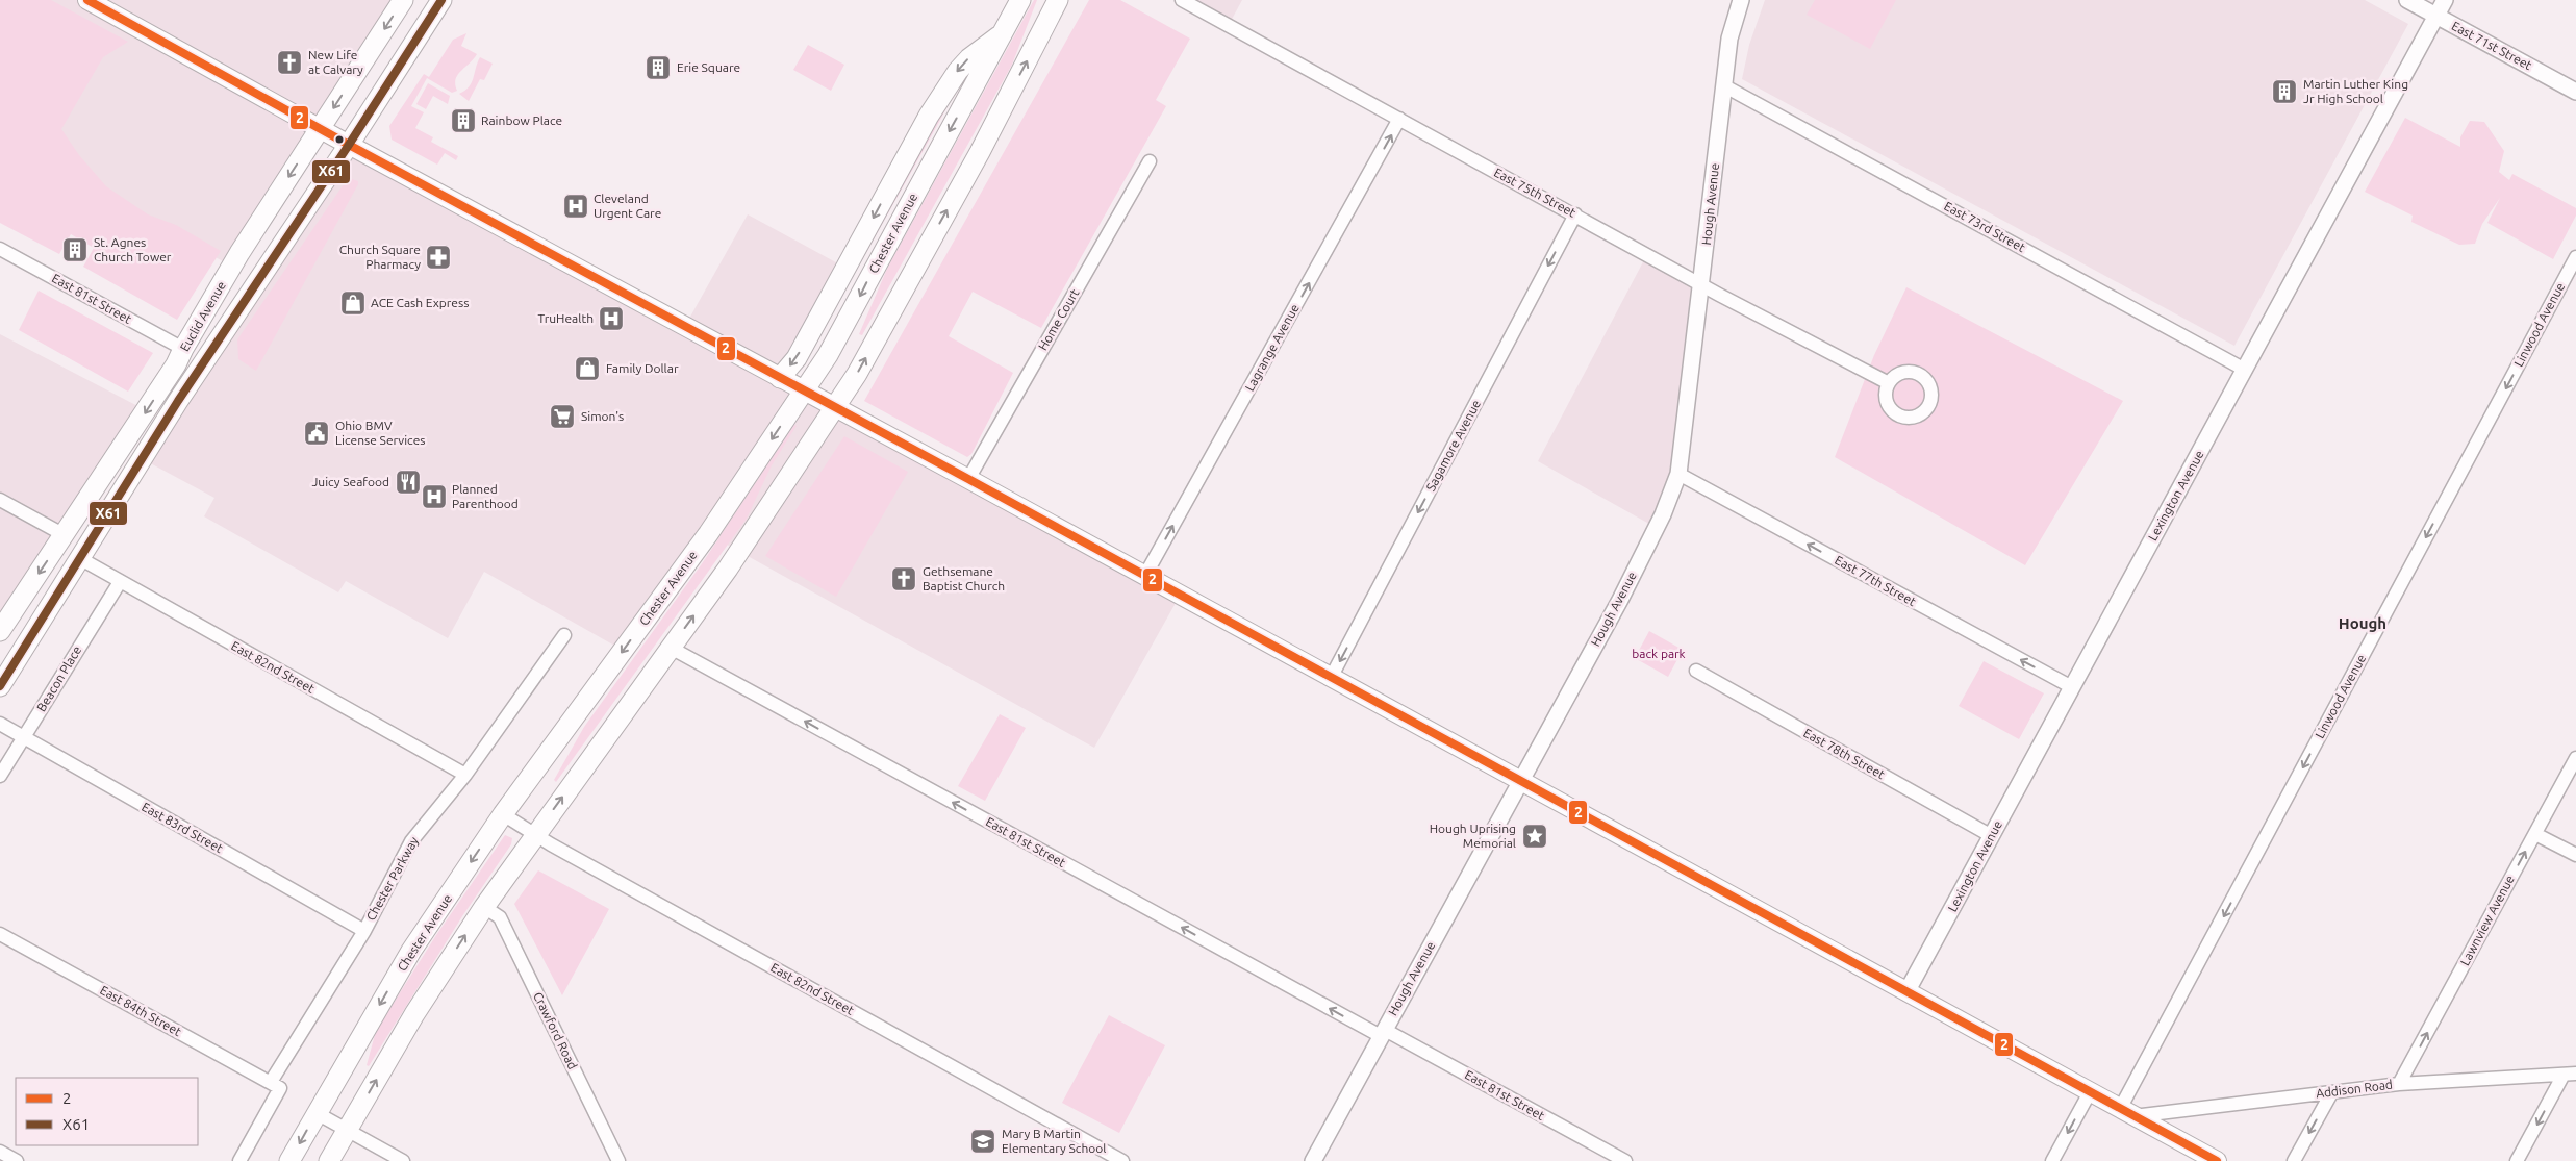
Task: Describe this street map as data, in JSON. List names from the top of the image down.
{
  "streets": {
    "main road": ["Chester Avenue", "Euclid Avenue"],
    "street": [
      "East 71st Street",
      "East 75th Street",
      "Hough Avenue",
      "East 73rd Street",
      "East 81st Street",
      "Home Court",
      "Linwood Avenue",
      "Lagrange Avenue",
      "Sagamore Avenue",
      "Lexington Avenue",
      "East 77th Street",
      "East 82nd Street",
      "Beacon Place",
      "East 78th Street",
      "East 83rd Street",
      "Chester Parkway",
      "Lawnview Avenue",
      "East 84th Street",
      "Crawford Road",
      "Addison Road"
    ]
  },
  "crossings": [
    ["East 71st Street", "Lexington Avenue"],
    ["East 75th Street", "Hough Avenue"],
    ["East 75th Street", "Lagrange Avenue"],
    ["East 75th Street", "Sagamore Avenue"],
    ["Hough Avenue", "East 73rd Street"],
    ["Hough Avenue", "East 81st Street"],
    ["Hough Avenue", "East 77th Street"],
    ["East 73rd Street", "Lexington Avenue"],
    ["Chester Avenue", "East 82nd Street"],
    ["East 81st Street", "Euclid Avenue"],
    ["Euclid Avenue", "East 82nd Street"],
    ["Linwood Avenue", "Addison Road"],
    ["Lexington Avenue", "East 77th Street"],
    ["Lexington Avenue", "East 78th Street"],
    ["East 82nd Street", "Beacon Place"],
    ["East 82nd Street", "Chester Parkway"],
    ["Beacon Place", "East 83rd Street"],
    ["East 83rd Street", "Chester Parkway"],
    ["Chester Parkway", "East 84th Street"],
    ["Lawnview Avenue", "Addison Road"]
  ],
  "one_way": [
    "East 81st Street",
    "Linwood Avenue",
    "Lagrange Avenue",
    "Sagamore Avenue",
    "East 77th Street",
    "Lawnview Avenue"
  ],
  "districts": ["Hough"],
  "parks": ["back park"],
  "places": {
    "church": ["New Life at Calvary", "Gethsemane Baptist Church"],
    "building": [
      "Erie Square",
      "Martin Luther King Jr High School",
      "Rainbow Place",
      "St. Agnes Church Tower"
    ],
    "hospital": ["Cleveland Urgent Care", "TruHealth", "Planned Parenthood"],
    "pharmacy": ["Church Square Pharmacy"],
    "shop": ["ACE Cash Express", "Family Dollar"],
    "supermarket": ["Simon's"],
    "public building": ["Ohio BMV License Services"],
    "restaurant": ["Juicy Seafood"],
    "place": ["Hough Uprising Memorial"],
    "school or university": ["Mary B Martin Elementary School"]
  },
  "lines": ["transit line 2", "transit line X61"],
  "legend": ["2", "X61"]
}
